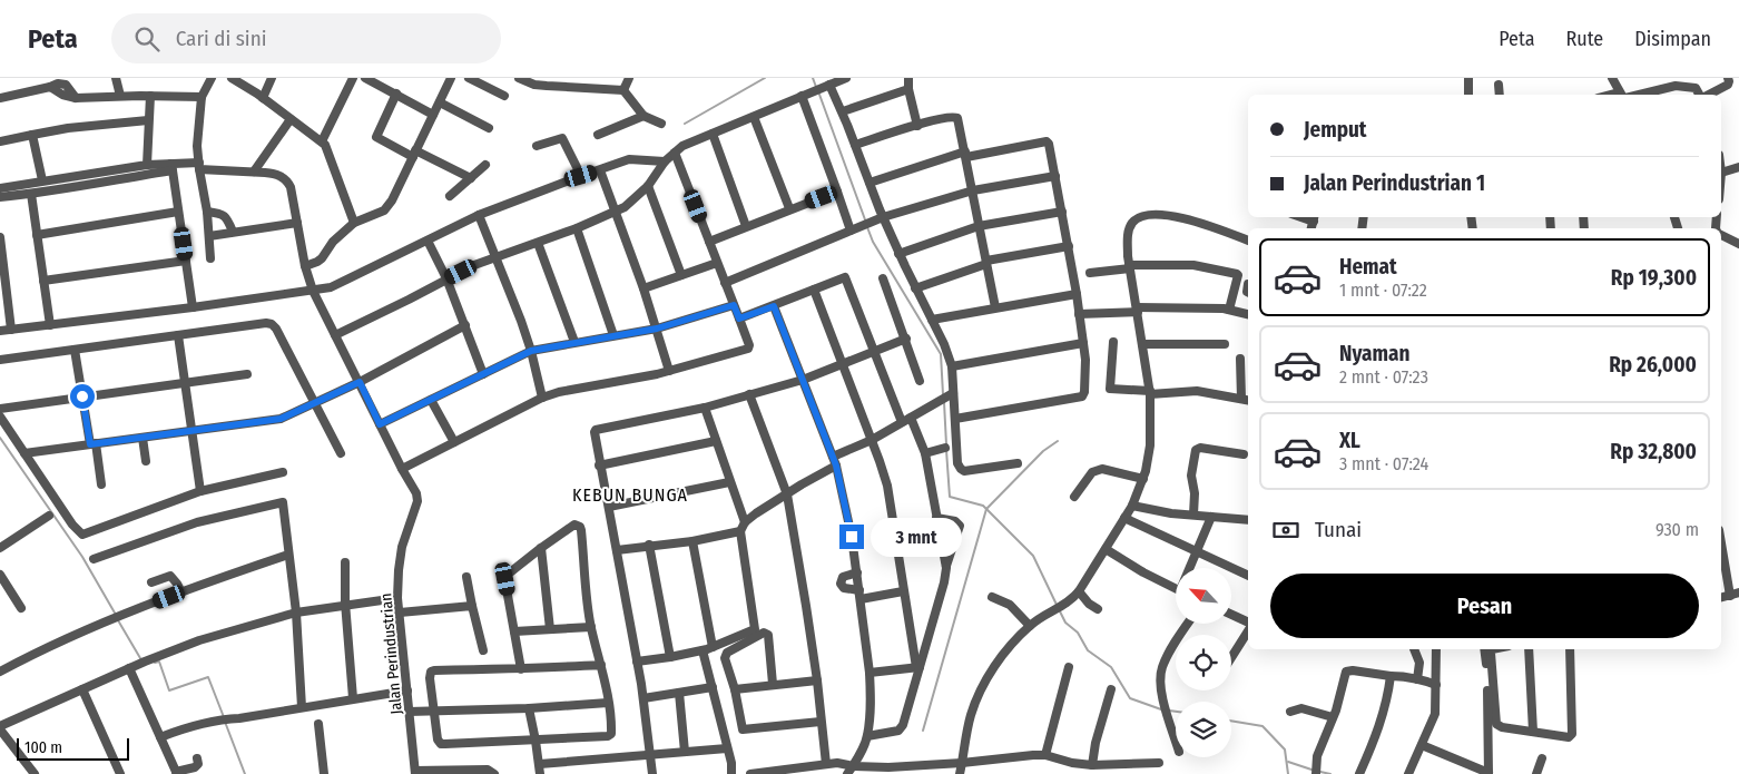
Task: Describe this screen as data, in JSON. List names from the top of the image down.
{
  "streets": {
    "street": ["Jalan Perindustrian"]
  },
  "districts": ["KEBUN BUNGA"],
  "scale_bar": "100 m",
  "north": "top left",
  "page": {
    "header": "Peta",
    "search": "Cari di sini",
    "nav": ["Peta", "Rute", "Disimpan"],
    "banner": ["Jemput", "Jalan Perindustrian 1"],
    "list": [
      {
        "name": "Hemat",
        "note": "1 mnt · 07:22",
        "value": "Rp 19,300"
      },
      {
        "name": "Nyaman",
        "note": "2 mnt · 07:23",
        "value": "Rp 26,000"
      },
      {
        "name": "XL",
        "note": "3 mnt · 07:24",
        "value": "Rp 32,800"
      }
    ],
    "pay": ["Tunai", "930 m"],
    "bubble": "3 mnt",
    "buttons": "Pesan",
    "scale": "100 m"
  }
}
